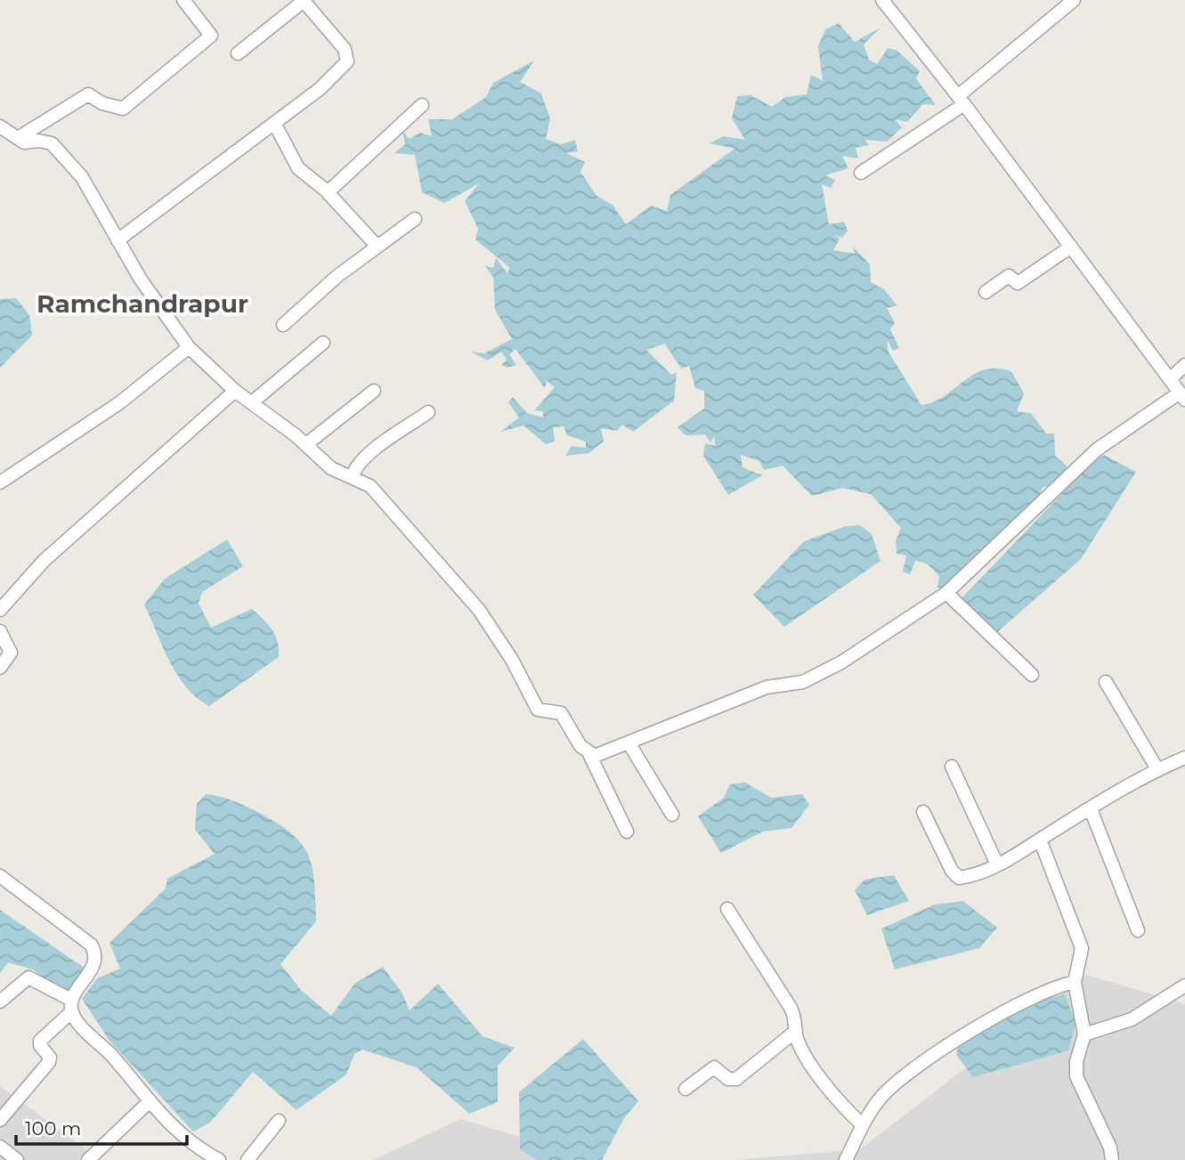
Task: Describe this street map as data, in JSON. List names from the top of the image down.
{
  "districts": ["Ramchandrapur"],
  "scale_bar": "100 m"
}
